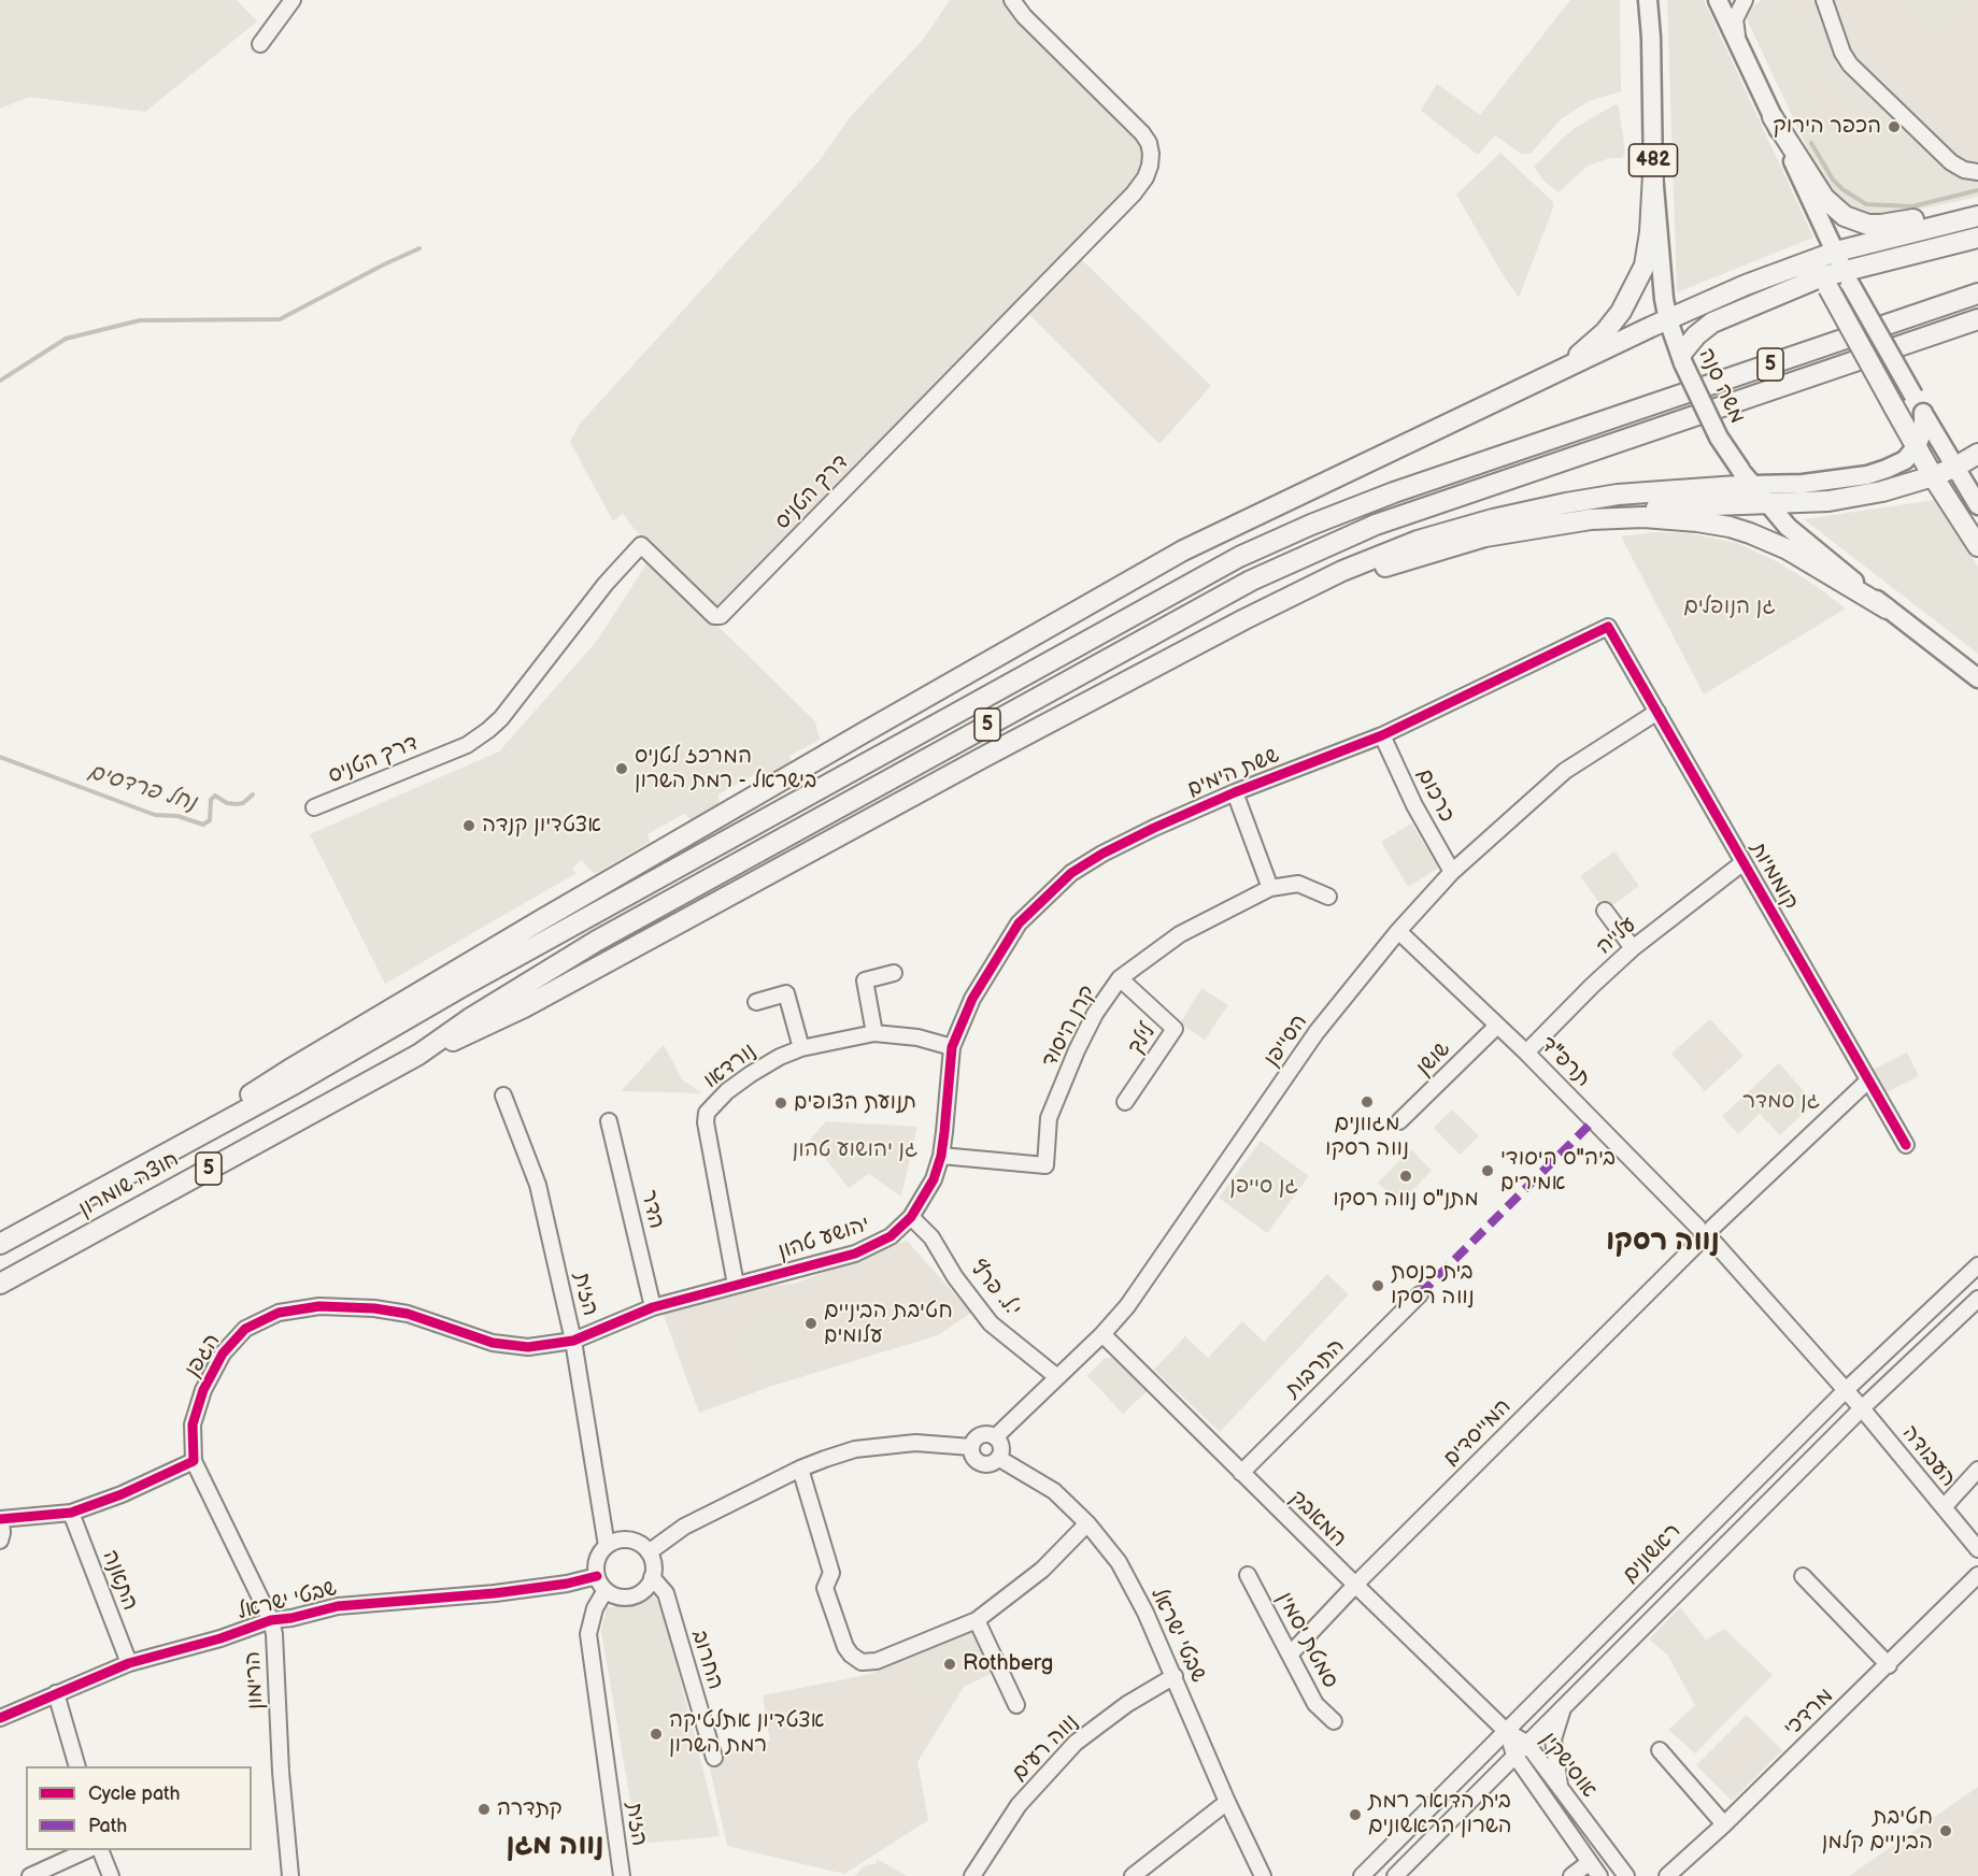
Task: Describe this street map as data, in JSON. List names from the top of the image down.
{
  "streets": {
    "highway": ["5", "חוצה שומרון"],
    "main road": ["482", "משה סנה"],
    "street": [
      "דרך הטניס",
      "ששת הימים",
      "כרכום",
      "קוממיות",
      "עלייה",
      "קרן היסוד",
      "לילך",
      "הסייפן",
      "שושן",
      "תרפ\"ד",
      "נורדאו",
      "הדר",
      "יהושע טהון",
      "י.ל. פרץ",
      "הזית",
      "הגפן",
      "התרבות",
      "המייסדים",
      "העבודה",
      "המאבק",
      "ראשונים",
      "התאנה",
      "שבטי ישראל",
      "סמטת יסמין",
      "החרוב",
      "הרימון",
      "מרדכי",
      "נווה רעים",
      "אוסישקין"
    ]
  },
  "crossings": [
    ["5", "חוצה שומרון"],
    ["ששת הימים", "כרכום"],
    ["ששת הימים", "קוממיות"],
    ["ששת הימים", "נורדאו"],
    ["ששת הימים", "יהושע טהון"],
    ["כרכום", "הסייפן"],
    ["קוממיות", "עלייה"],
    ["קוממיות", "הסייפן"],
    ["עלייה", "תרפ\"ד"],
    ["קרן היסוד", "לילך"],
    ["קרן היסוד", "יהושע טהון"],
    ["הסייפן", "תרפ\"ד"],
    ["הסייפן", "י.ל. פרץ"],
    ["הסייפן", "המאבק"],
    ["הסייפן", "שבטי ישראל"],
    ["שושן", "תרפ\"ד"],
    ["תרפ\"ד", "המייסדים"],
    ["נורדאו", "יהושע טהון"],
    ["הדר", "יהושע טהון"],
    ["יהושע טהון", "י.ל. פרץ"],
    ["יהושע טהון", "הזית"],
    ["יהושע טהון", "הגפן"],
    ["הזית", "הגפן"],
    ["הזית", "שבטי ישראל"],
    ["הזית", "החרוב"],
    ["הגפן", "הרימון"],
    ["התרבות", "המאבק"],
    ["המייסדים", "המאבק"],
    ["המייסדים", "סמטת יסמין"],
    ["העבודה", "ראשונים"],
    ["המאבק", "ראשונים"],
    ["המאבק", "אוסישקין"],
    ["ראשונים", "אוסישקין"],
    ["התאנה", "שבטי ישראל"],
    ["שבטי ישראל", "החרוב"],
    ["שבטי ישראל", "הרימון"],
    ["שבטי ישראל", "נווה רעים"]
  ],
  "districts": ["נווה רסקו", "נווה מגן"],
  "water": ["נחל פרדסים"],
  "parks": [
    "גן הנופלים",
    "גן סמדר",
    "גן יהושוע טהון",
    "גן סייפן"
  ],
  "places": [
    "הכפר הירוק",
    "המרכז לטניס בישראל - רמת השרון",
    "אצטדיון קנדה",
    "מגוונים נווה רסקו",
    "תנועת הצופים",
    "ביה\"ס היסודי אמירים",
    "מתנ\"ס נווה רסקו",
    "בית כנסת נווה רסקו",
    "חטיבת הביניים עלומים",
    "Rothberg",
    "אצטדיון אתלטיקה רמת השרון",
    "קתדרה",
    "בית הדואר רמת השרון הראשונים",
    "חטיבת הביניים קלמן"
  ],
  "legend": ["Cycle path", "Path"]
}
